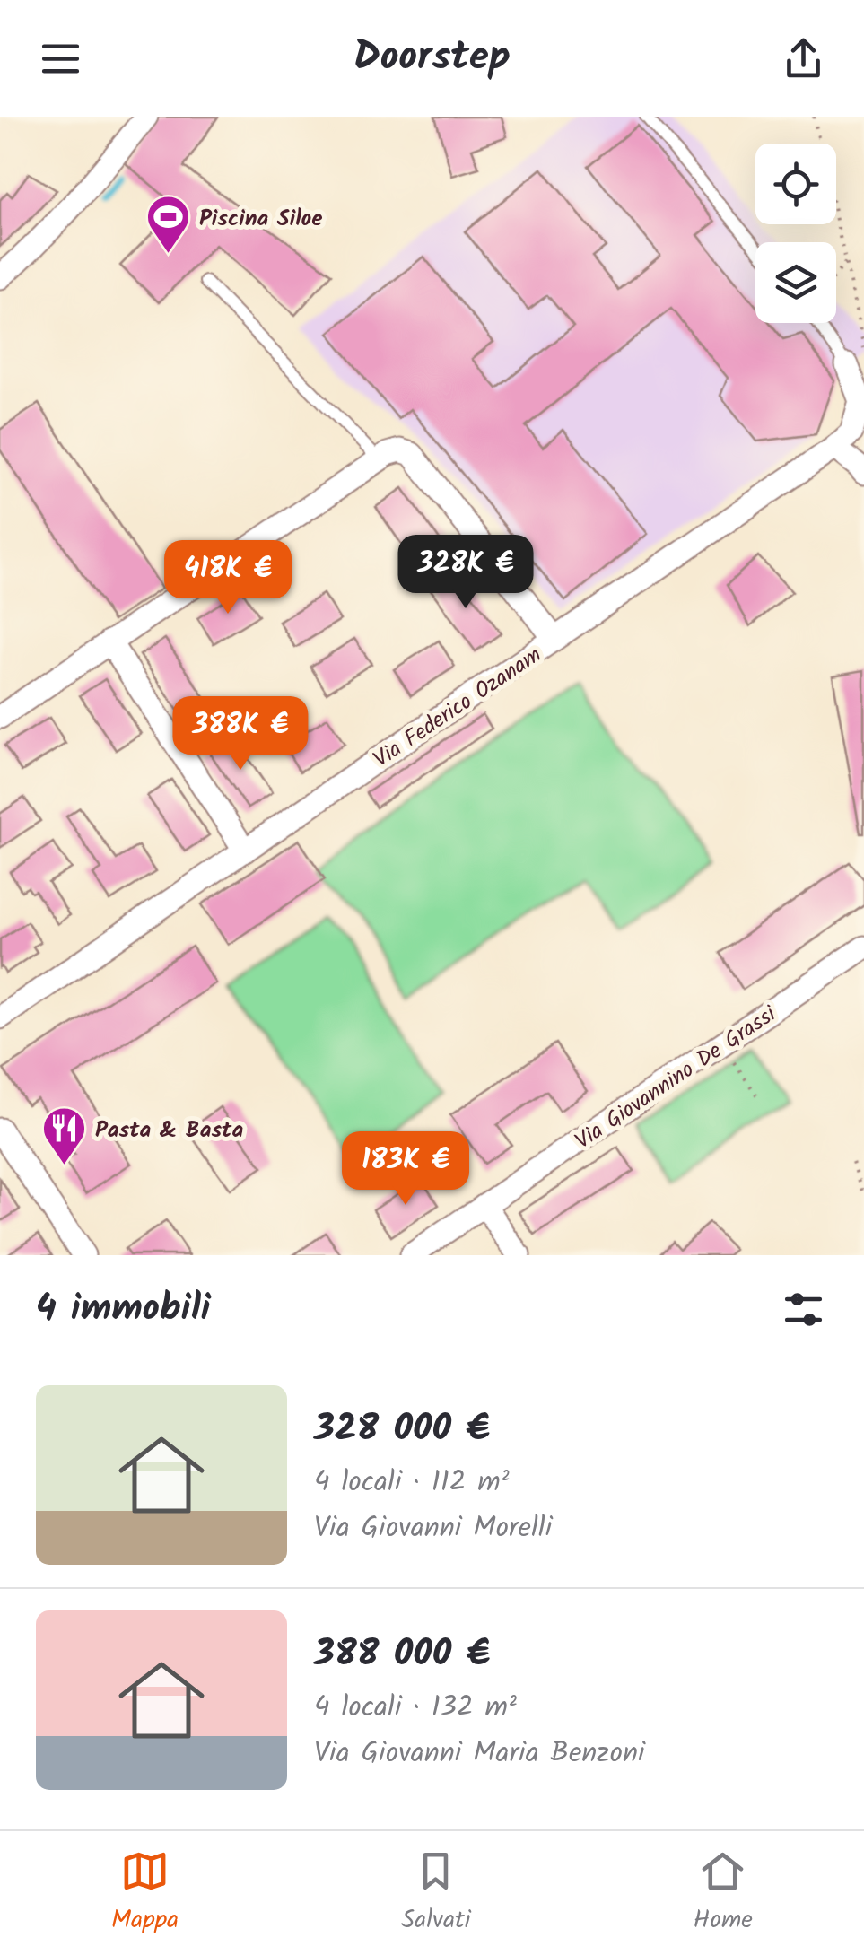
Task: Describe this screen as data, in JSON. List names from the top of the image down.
{
  "streets": {
    "street": ["Via Federico Ozanam", "Via Giovannino De Grassi"]
  },
  "places": {
    "sports": ["Piscina Siloe"],
    "restaurant": ["Pasta & Basta"]
  },
  "page": {
    "header": "Doorstep",
    "price": [
      "328K €",
      "418K €",
      "388K €",
      "183K €"
    ],
    "heading": "4 immobili",
    "list": [
      {
        "name": "328 000 €",
        "note": "4 locali · 112 m² · Via Giovanni Morelli"
      },
      {
        "name": "388 000 €",
        "note": "4 locali · 132 m² · Via Giovanni Maria Benzoni"
      }
    ],
    "tabs": ["Mappa", "Salvati", "Home"]
  }
}
